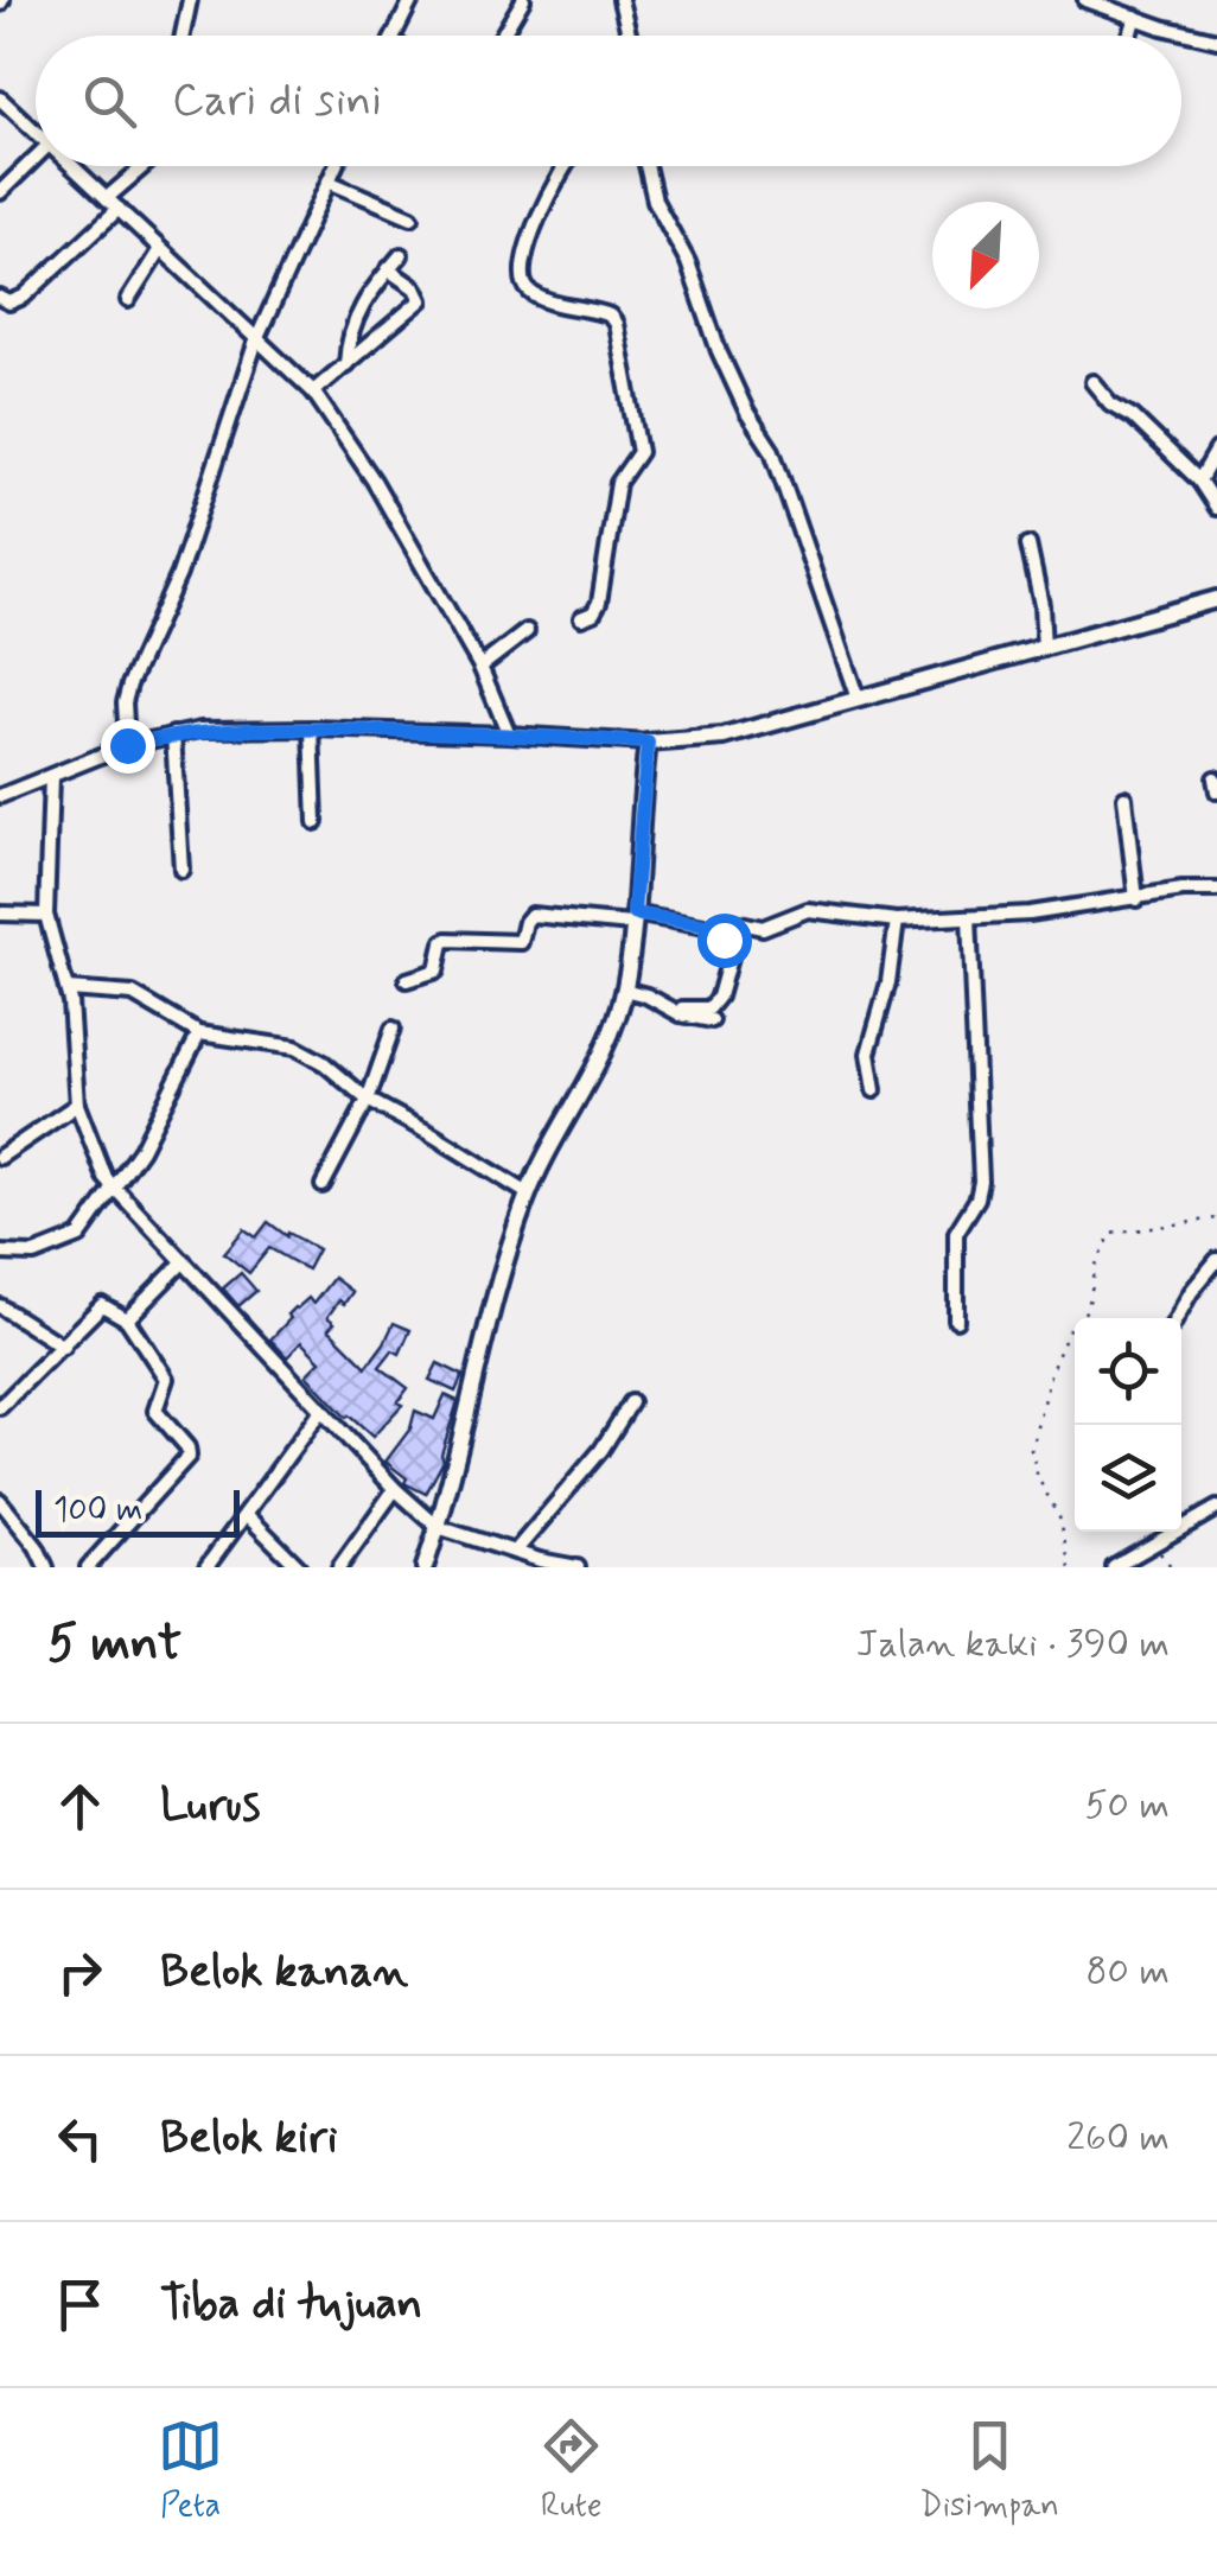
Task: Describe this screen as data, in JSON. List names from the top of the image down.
{
  "scale_bar": "100 m",
  "north": "bottom left",
  "page": {
    "search": "Cari di sini",
    "scale": "100 m",
    "heading": ["5 mnt", "Jalan kaki · 390 m"],
    "list": [
      ["Lurus", "50 m"],
      ["Belok kanan", "80 m"],
      ["Belok kiri", "260 m"],
      "Tiba di tujuan"
    ],
    "nav": ["Peta", "Rute", "Disimpan"]
  }
}
